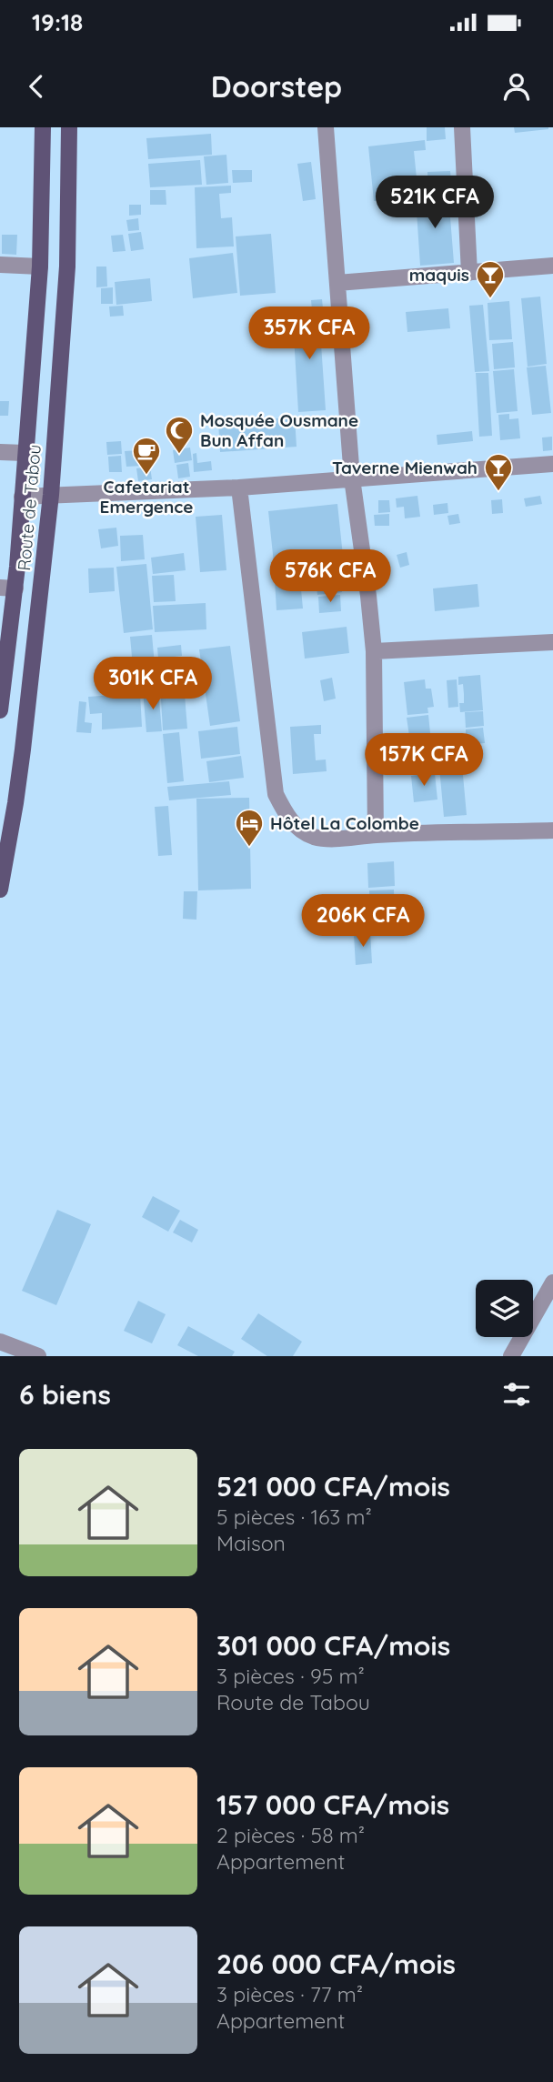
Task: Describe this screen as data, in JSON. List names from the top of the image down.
{
  "streets": {
    "main road": ["Route de Tabou"]
  },
  "places": {
    "bar": ["maquis", "Taverne Mienwah"],
    "mosque": ["Mosquée Ousmane Bun Affan"],
    "cafe": ["Cafetariat Emergence"],
    "hotel": ["Hôtel La Colombe"]
  },
  "page": {
    "status": "19:18",
    "header": "Doorstep",
    "price": [
      "521K CFA",
      "357K CFA",
      "576K CFA",
      "301K CFA",
      "157K CFA",
      "206K CFA"
    ],
    "heading": "6 biens",
    "list": [
      {
        "name": "521 000 CFA/mois",
        "note": "5 pièces · 163 m² · Maison"
      },
      {
        "name": "301 000 CFA/mois",
        "note": "3 pièces · 95 m² · Route de Tabou"
      },
      {
        "name": "157 000 CFA/mois",
        "note": "2 pièces · 58 m² · Appartement"
      },
      {
        "name": "206 000 CFA/mois",
        "note": "3 pièces · 77 m² · Appartement"
      }
    ]
  }
}
